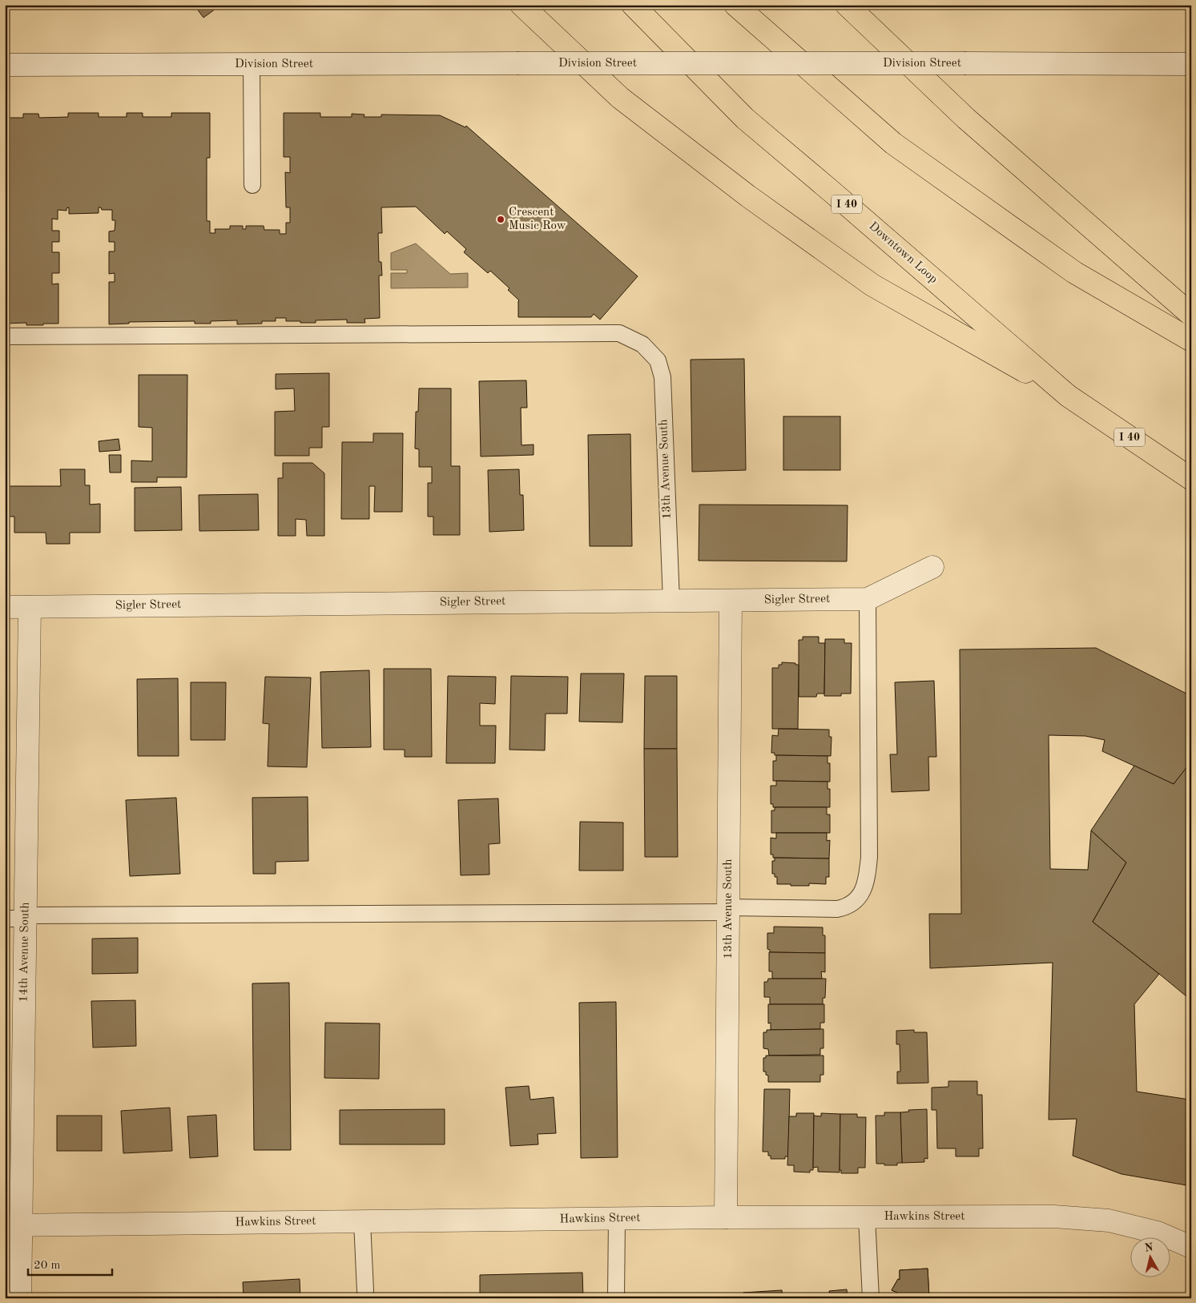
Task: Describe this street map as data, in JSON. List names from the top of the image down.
{
  "streets": {
    "highway": ["I 40", "Downtown Loop"],
    "street": [
      "Division Street",
      "13th Avenue South",
      "Sigler Street",
      "14th Avenue South",
      "Hawkins Street"
    ]
  },
  "crossings": [
    ["13th Avenue South", "Sigler Street"],
    ["13th Avenue South", "Hawkins Street"],
    ["Sigler Street", "14th Avenue South"],
    ["14th Avenue South", "Hawkins Street"]
  ],
  "places": ["Crescent Music Row"],
  "scale_bar": "20 m",
  "north": "top"
}
